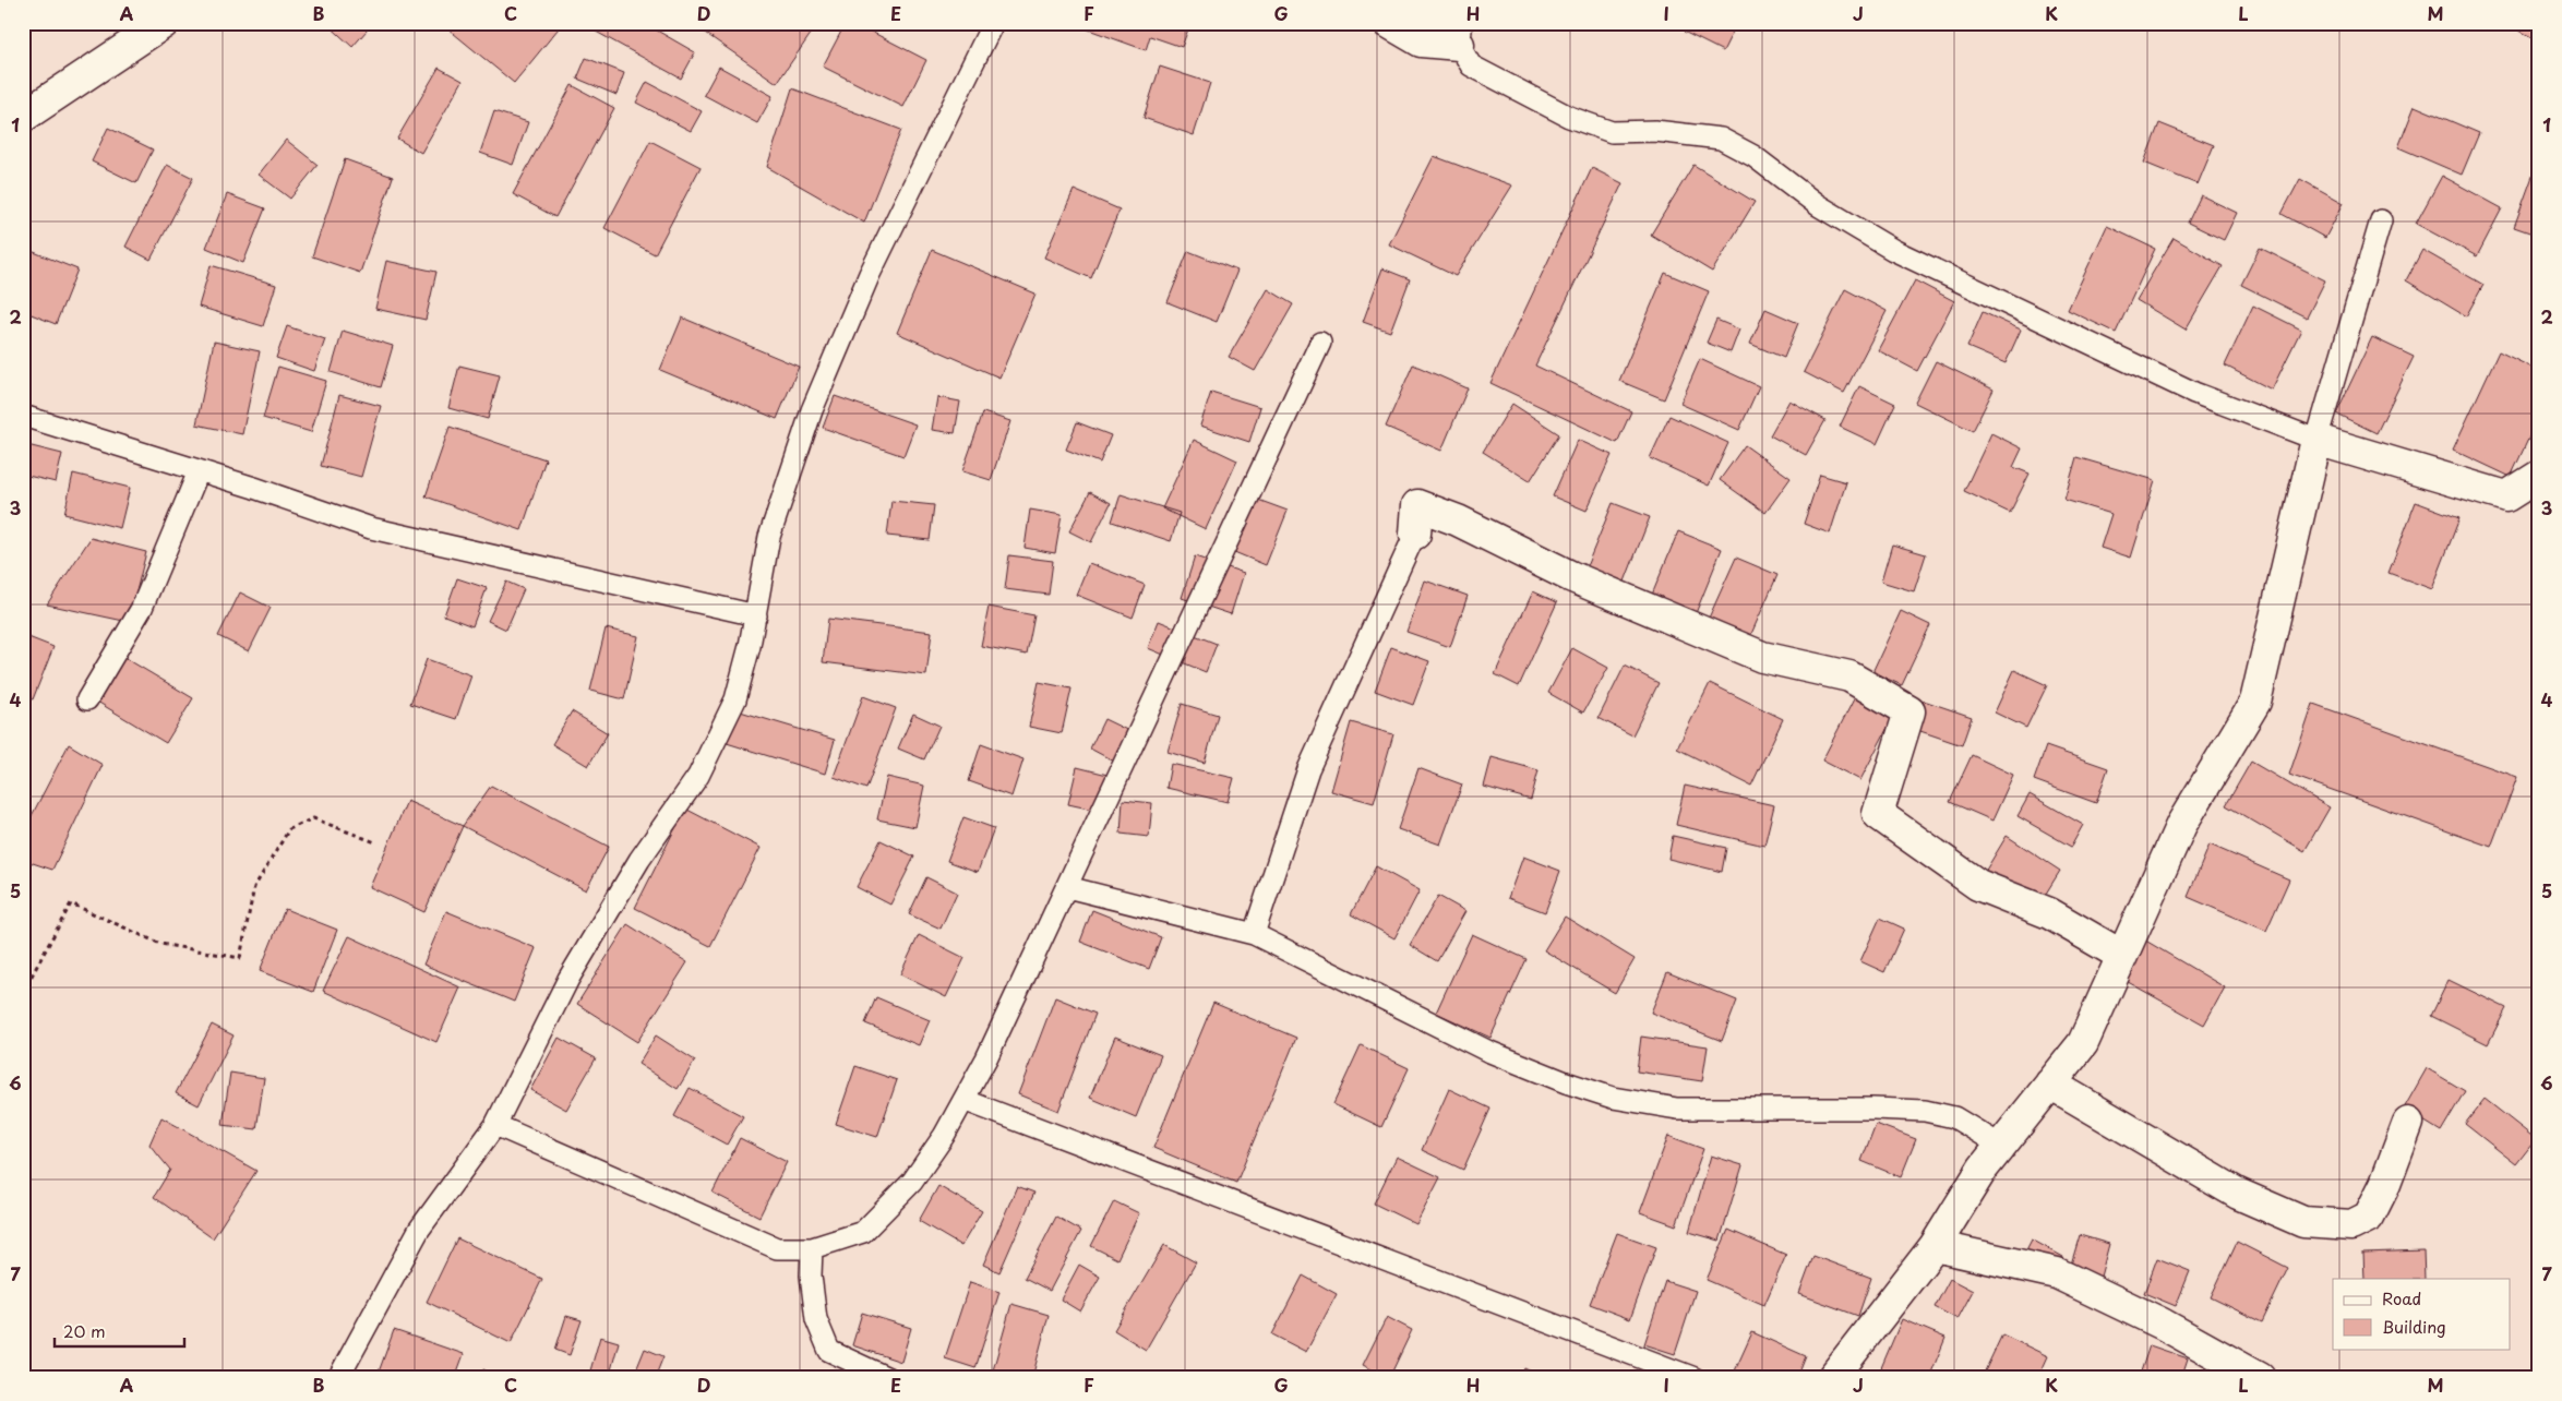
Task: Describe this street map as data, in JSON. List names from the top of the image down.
{
  "legend": ["Road", "Building"],
  "scale_bar": "20 m",
  "grid": {
    "columns": [
      "A",
      "B",
      "C",
      "D",
      "E",
      "F",
      "G",
      "H",
      "I",
      "J",
      "K",
      "L",
      "M"
    ],
    "rows": [
      "1",
      "2",
      "3",
      "4",
      "5",
      "6",
      "7"
    ]
  }
}
